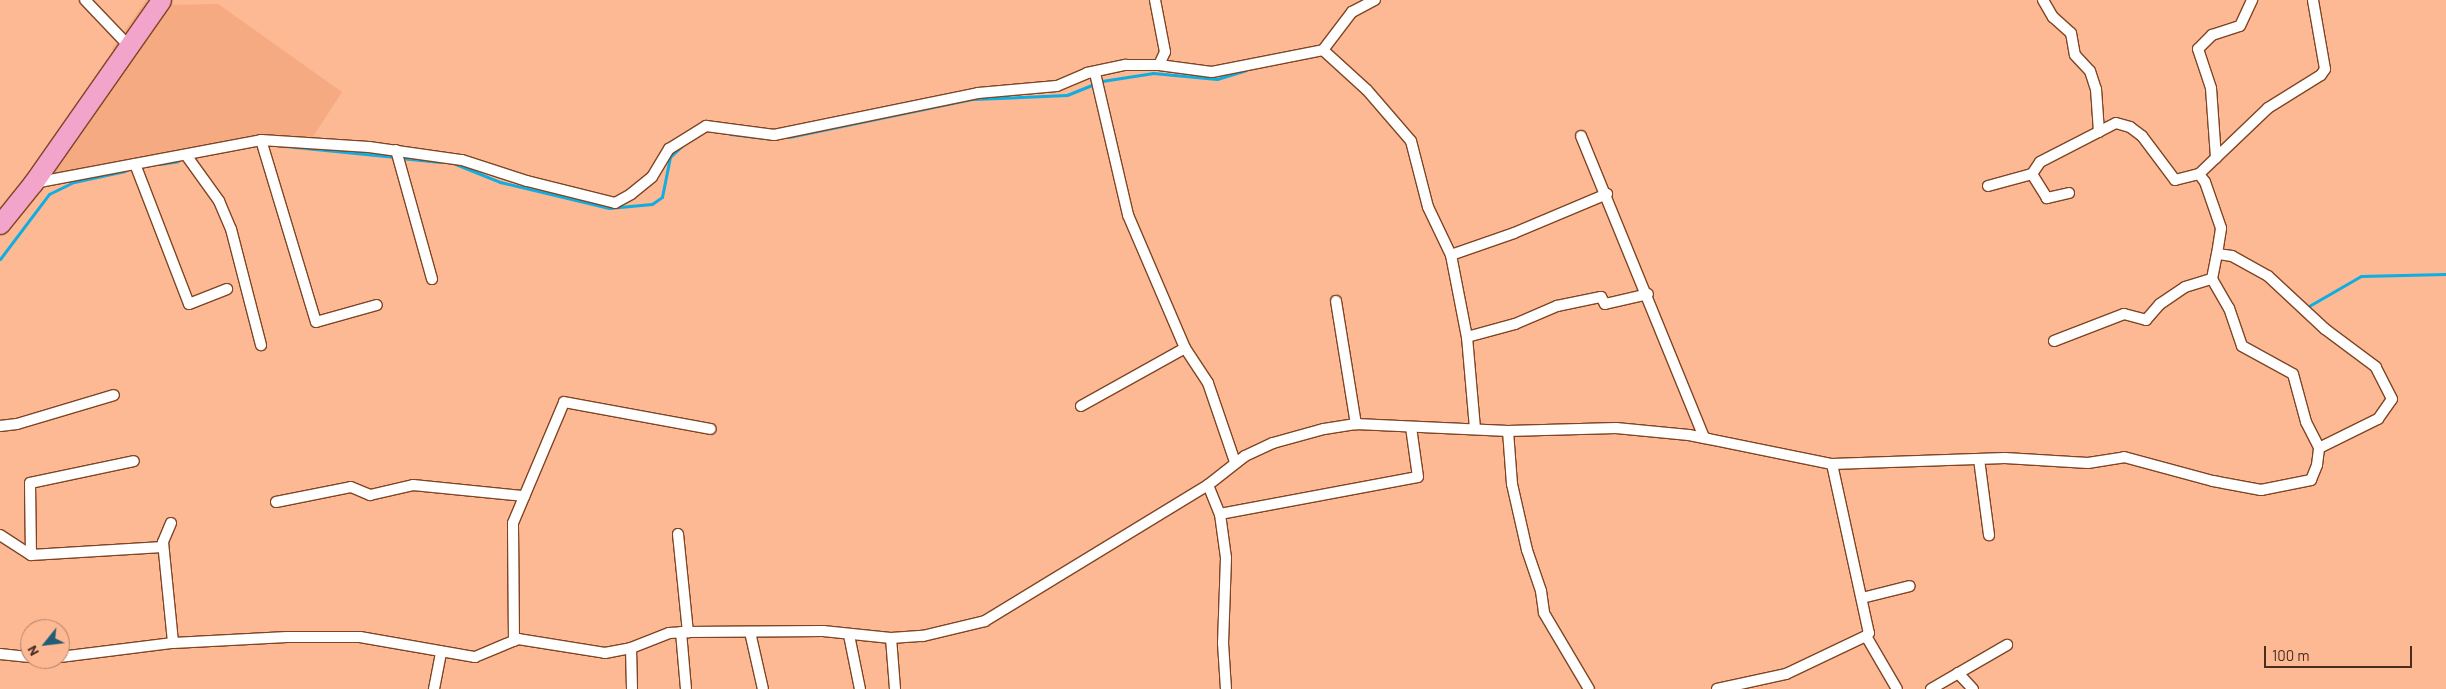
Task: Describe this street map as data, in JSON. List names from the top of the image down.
{
  "scale_bar": "100 m",
  "north": "bottom left"
}
